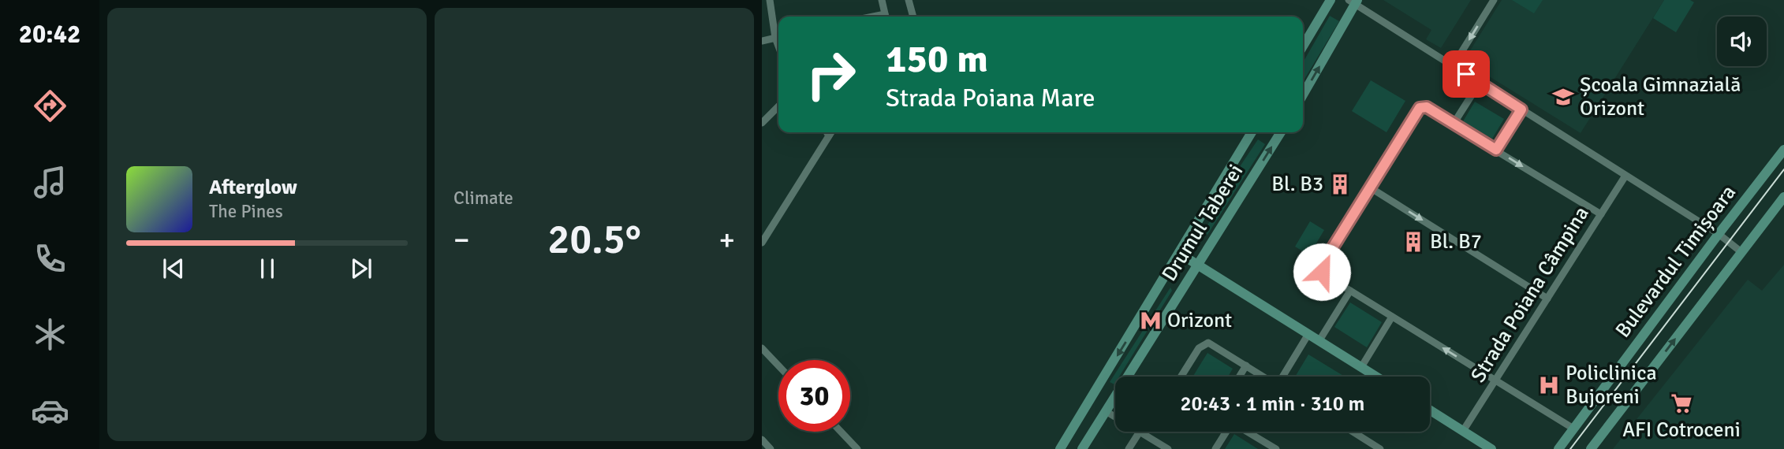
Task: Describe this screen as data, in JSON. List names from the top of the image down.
{
  "streets": {
    "main road": ["Drumul Taberei", "Bulevardul Timișoara"],
    "street": ["Strada Poiana Câmpina"]
  },
  "places": {
    "school or university": ["Școala Gimnazială Orizont"],
    "building": ["Bl. B3", "Bl. B7"],
    "metro station": ["Orizont"],
    "hospital": ["Policlinica Bujoreni"],
    "supermarket": ["AFI Cotroceni"]
  },
  "page": {
    "tabs": "20:42",
    "tile": "Climate",
    "turn": ["150 m", "Strada Poiana Mare"],
    "song": ["Afterglow", "The Pines"],
    "heat": ["−", "20.5°", "+"],
    "limit": "30",
    "trip": "20:43 · 1 min · 310 m"
  }
}
